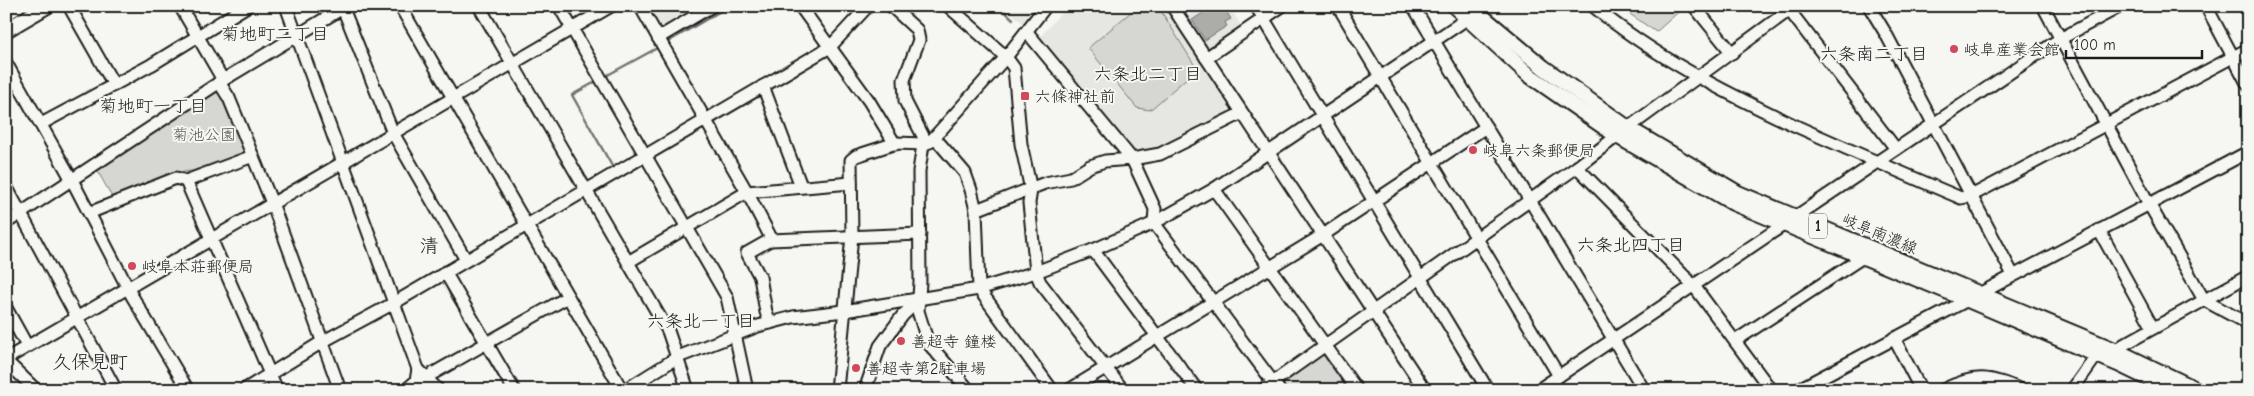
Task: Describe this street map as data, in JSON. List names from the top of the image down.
{
  "streets": {
    "main road": ["1", "岐阜南濃線"]
  },
  "districts": [
    "菊地町二丁目",
    "六条南二丁目",
    "六条北二丁目",
    "菊地町一丁目",
    "清",
    "六条北四丁目",
    "六条北一丁目",
    "久保見町"
  ],
  "parks": ["菊池公園"],
  "places": {
    "other": [
      "岐阜産業会館",
      "岐阜六条郵便局",
      "岐阜本荘郵便局",
      "善超寺 鐘楼",
      "善超寺第2駐車場"
    ],
    "transit": ["六條神社前"]
  },
  "scale_bar": "100 m"
}
